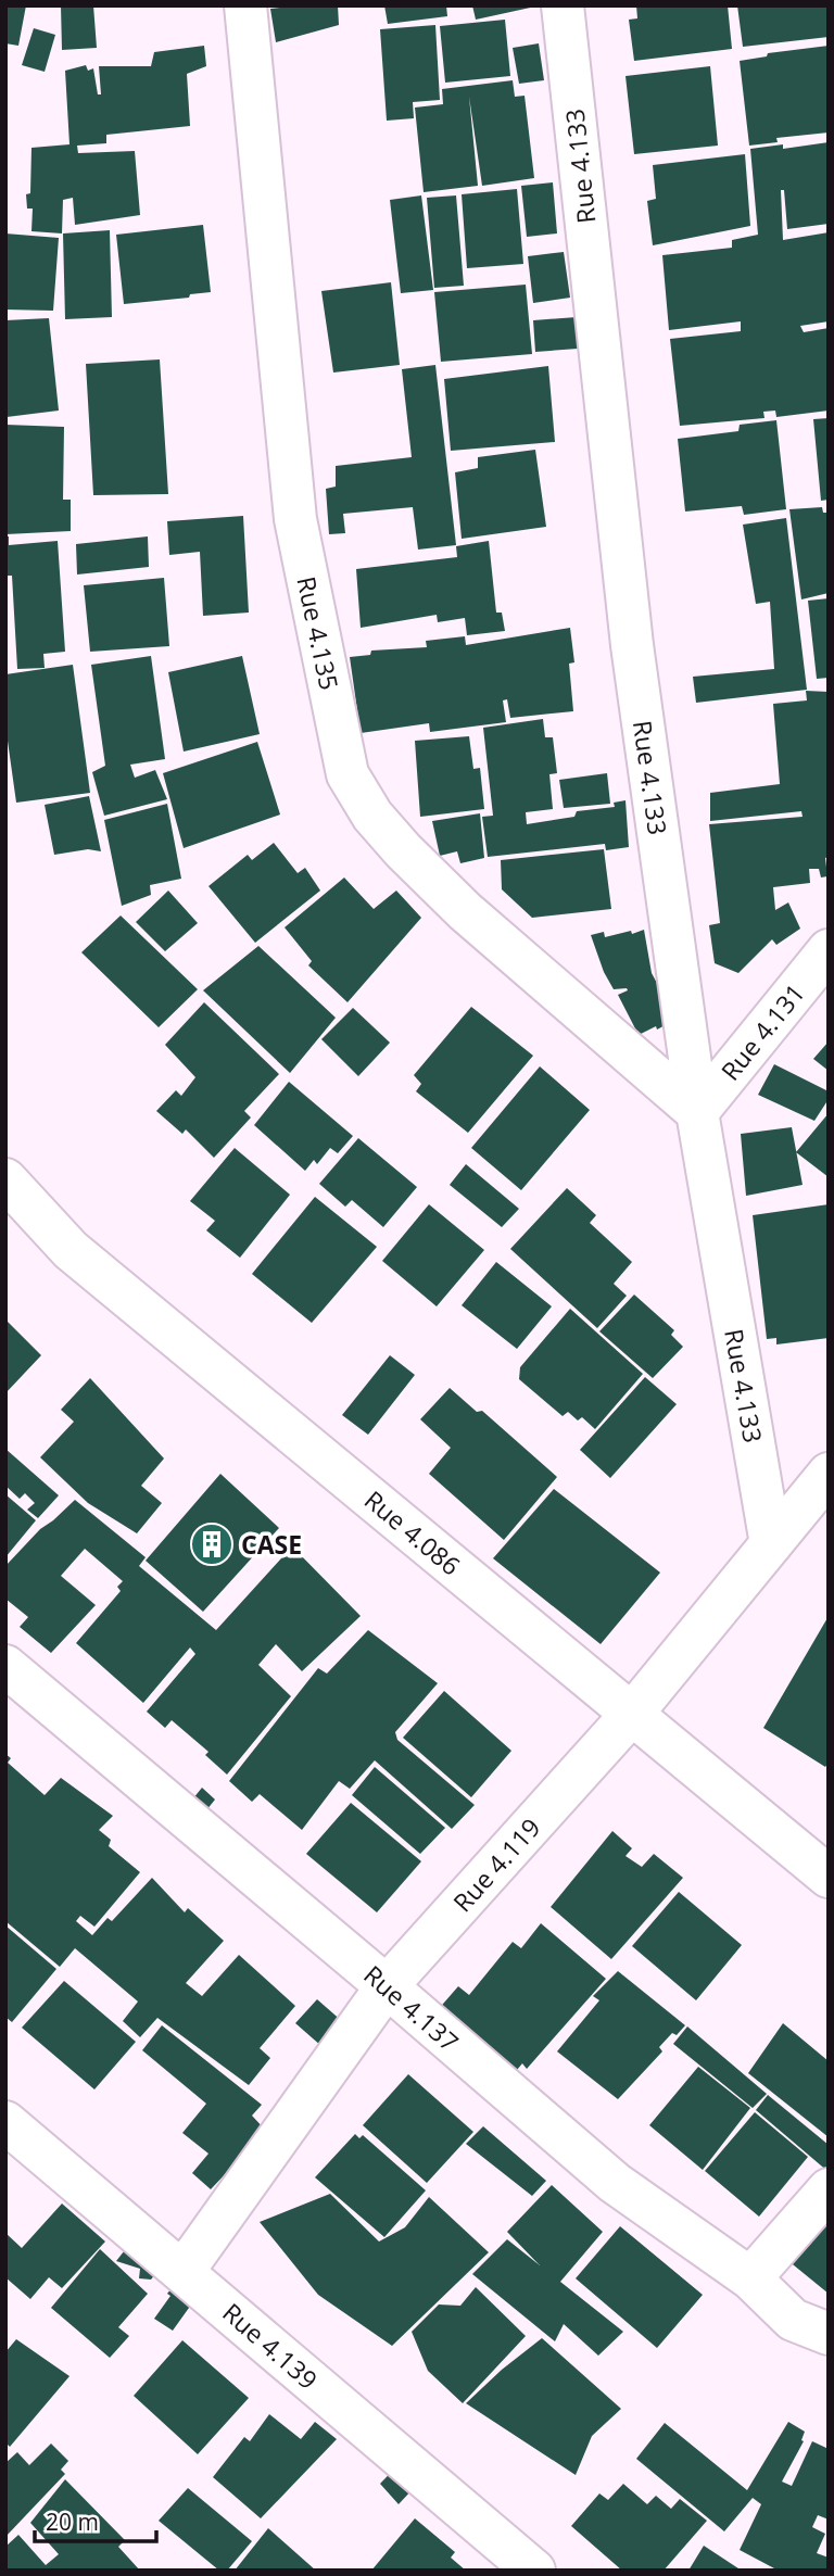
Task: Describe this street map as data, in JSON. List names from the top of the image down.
{
  "streets": {
    "street": [
      "Rue 4.133",
      "Rue 4.135",
      "Rue 4.131",
      "Rue 4.086",
      "Rue 4.119",
      "Rue 4.137",
      "Rue 4.139"
    ]
  },
  "crossings": [
    ["Rue 4.133", "Rue 4.135"],
    ["Rue 4.133", "Rue 4.131"],
    ["Rue 4.133", "Rue 4.119"],
    ["Rue 4.135", "Rue 4.131"],
    ["Rue 4.086", "Rue 4.119"],
    ["Rue 4.119", "Rue 4.137"],
    ["Rue 4.119", "Rue 4.139"]
  ],
  "places": {
    "building": ["CASE"]
  },
  "scale_bar": "20 m"
}
